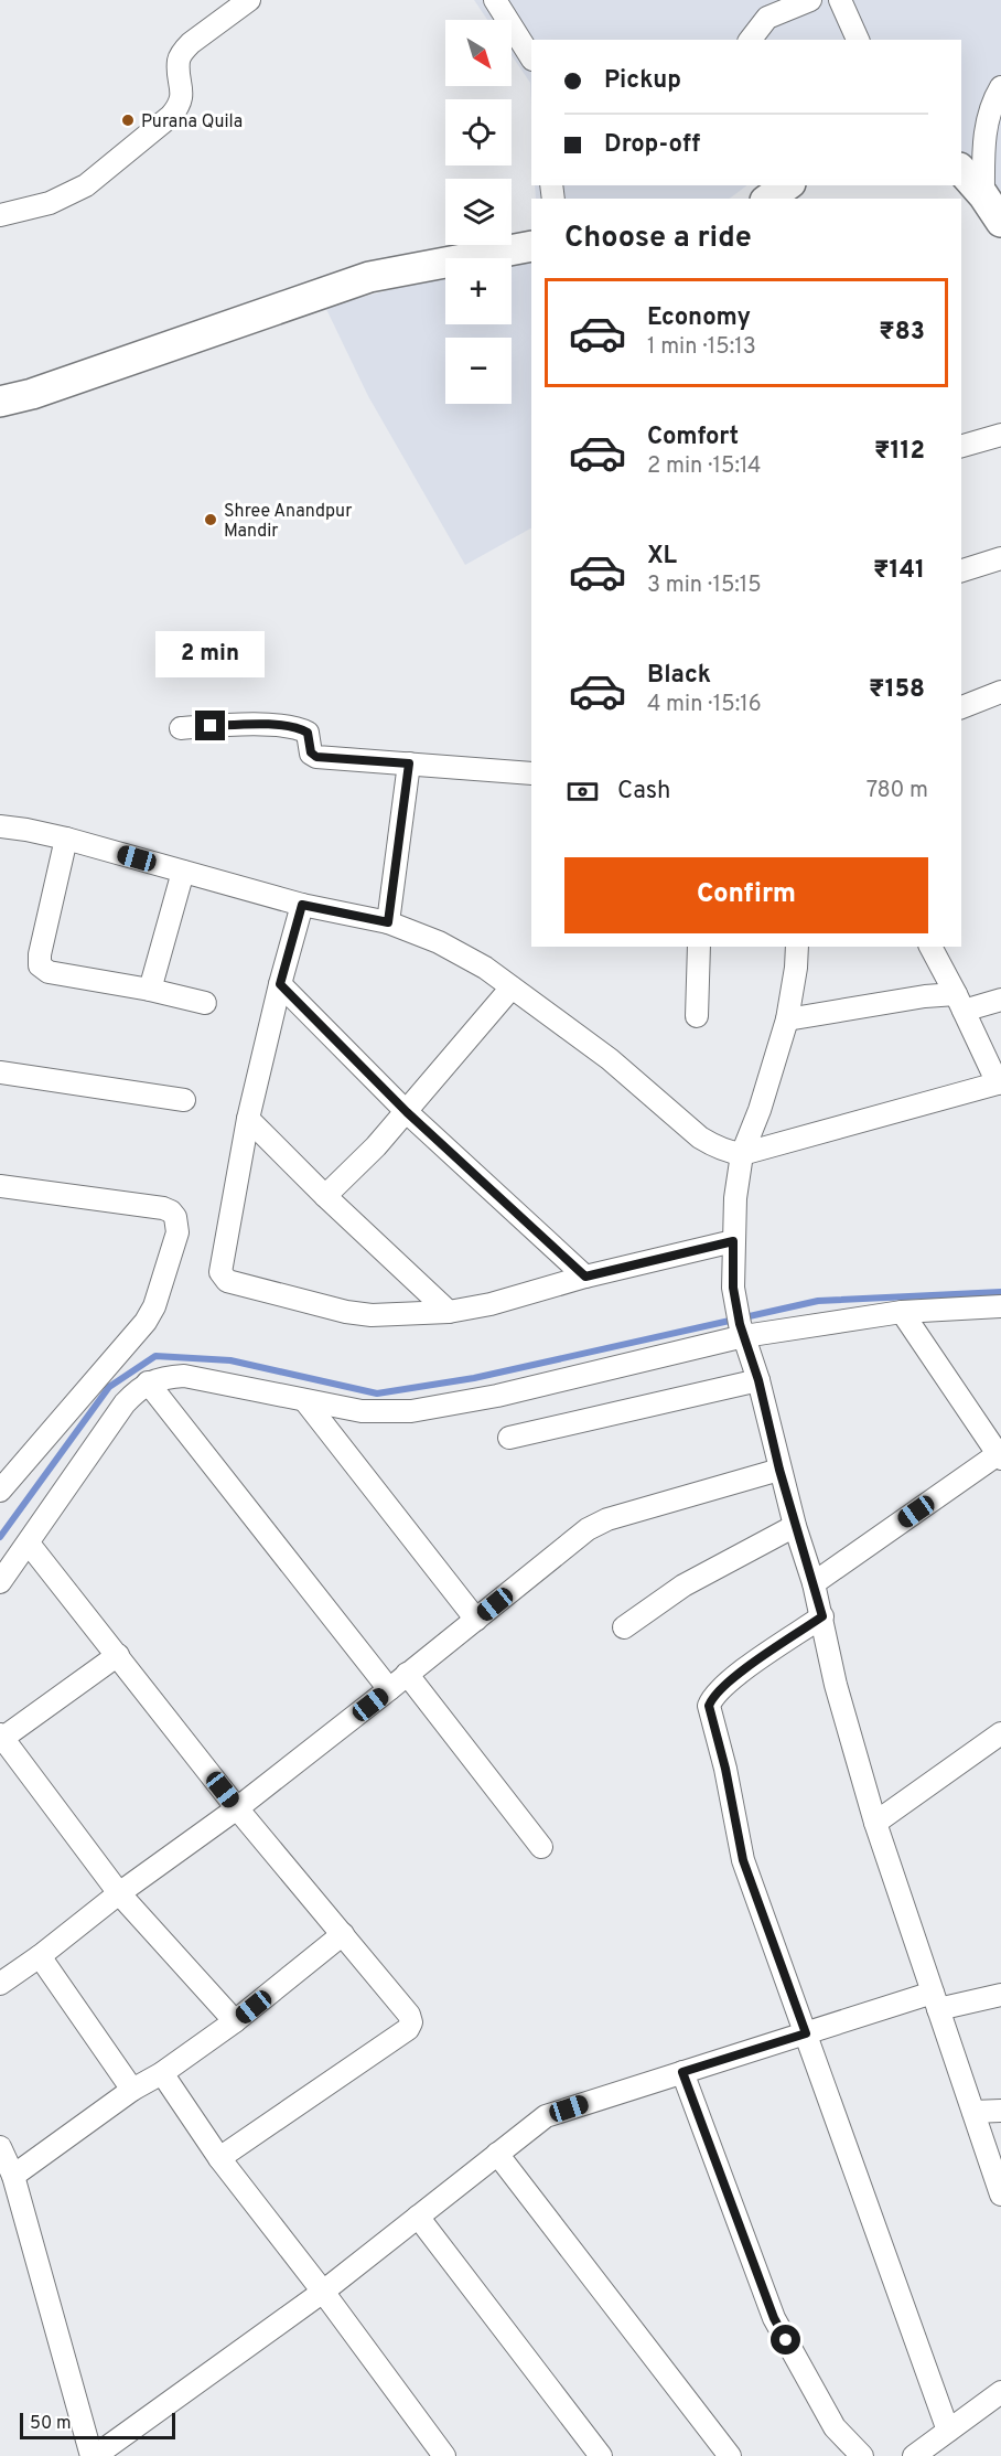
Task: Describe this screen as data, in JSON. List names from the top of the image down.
{
  "places": ["Purana Quila", "Shree Anandpur Mandir"],
  "scale_bar": "50 m",
  "north": "bottom right",
  "page": {
    "map_buttons": ["+", "−"],
    "banner": ["Pickup", "Drop-off"],
    "heading": "Choose a ride",
    "list": [
      {
        "name": "Economy",
        "note": "1 min · 15:13",
        "value": "₹83"
      },
      {
        "name": "Comfort",
        "note": "2 min · 15:14",
        "value": "₹112"
      },
      {
        "name": "XL",
        "note": "3 min · 15:15",
        "value": "₹141"
      },
      {
        "name": "Black",
        "note": "4 min · 15:16",
        "value": "₹158"
      }
    ],
    "bubble": "2 min",
    "pay": ["Cash", "780 m"],
    "buttons": "Confirm",
    "scale": "50 m"
  }
}
